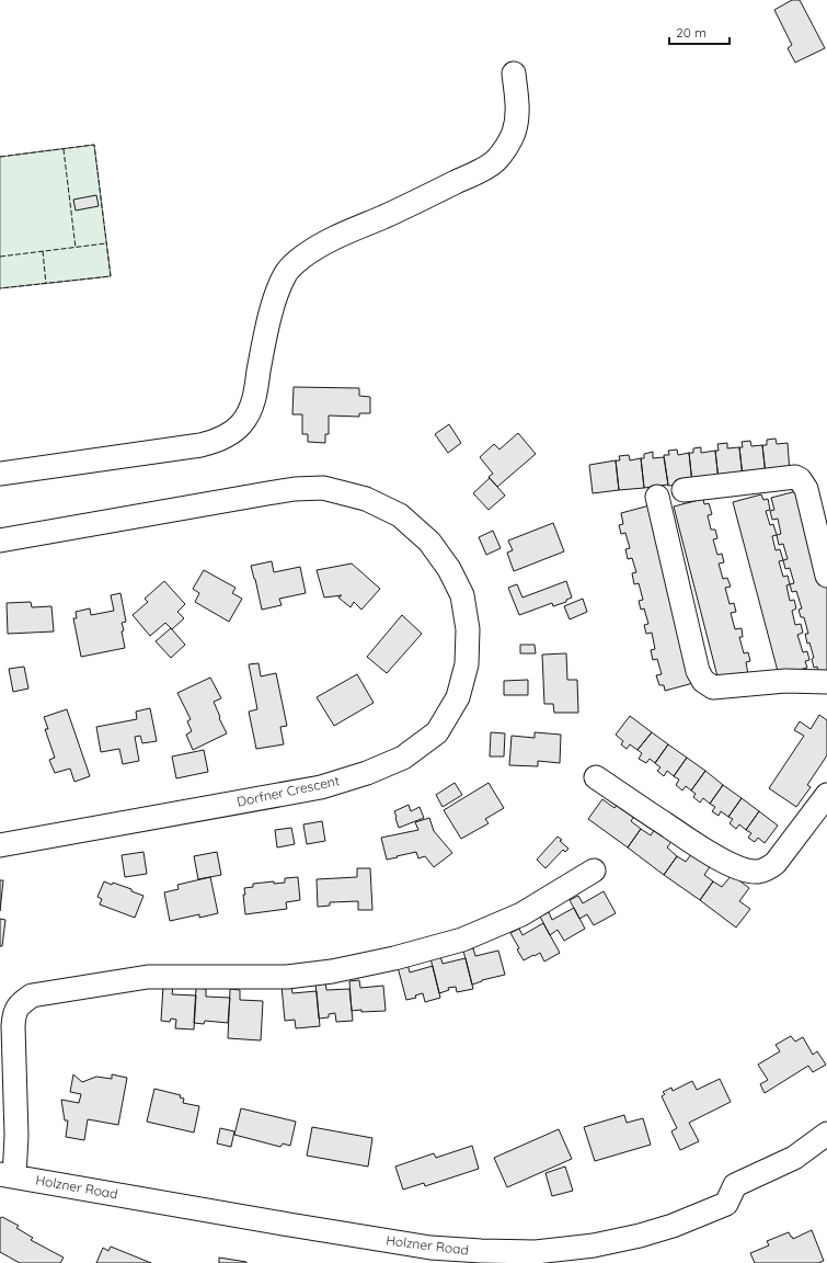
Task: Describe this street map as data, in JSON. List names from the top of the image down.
{
  "streets": {
    "street": ["Dorfner Crescent", "Holzner Road"]
  },
  "scale_bar": "20 m"
}
